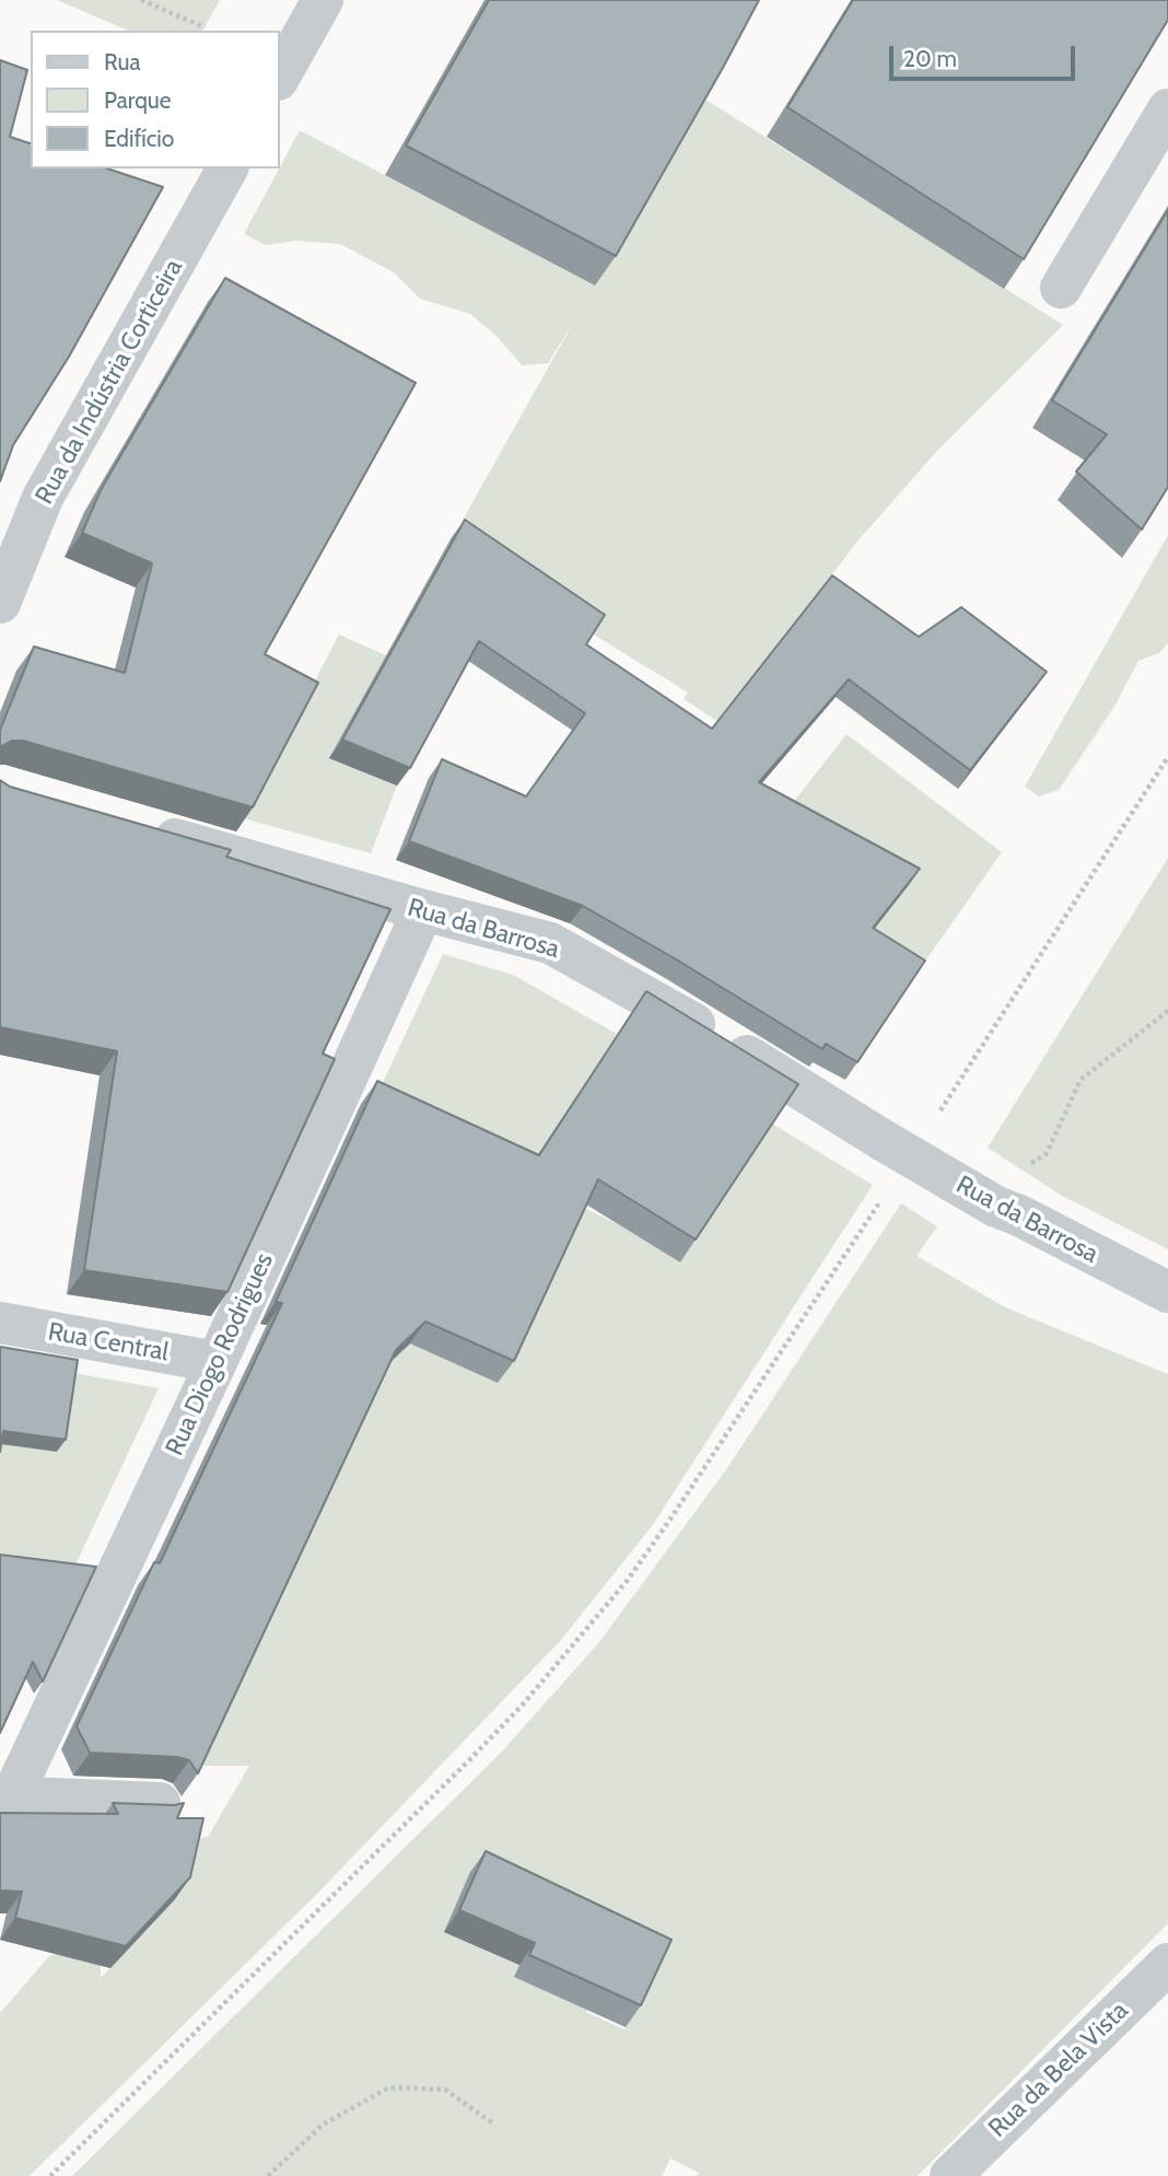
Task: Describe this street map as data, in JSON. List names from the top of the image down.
{
  "streets": {
    "street": [
      "Rua da Indústria Corticeira",
      "Rua da Barrosa",
      "Rua Central",
      "Rua Diogo Rodrigues",
      "Rua da Bela Vista"
    ]
  },
  "crossings": [
    ["Rua da Barrosa", "Rua Diogo Rodrigues"],
    ["Rua Central", "Rua Diogo Rodrigues"]
  ],
  "legend": ["Rua", "Parque", "Edifício"],
  "scale_bar": "20 m"
}
